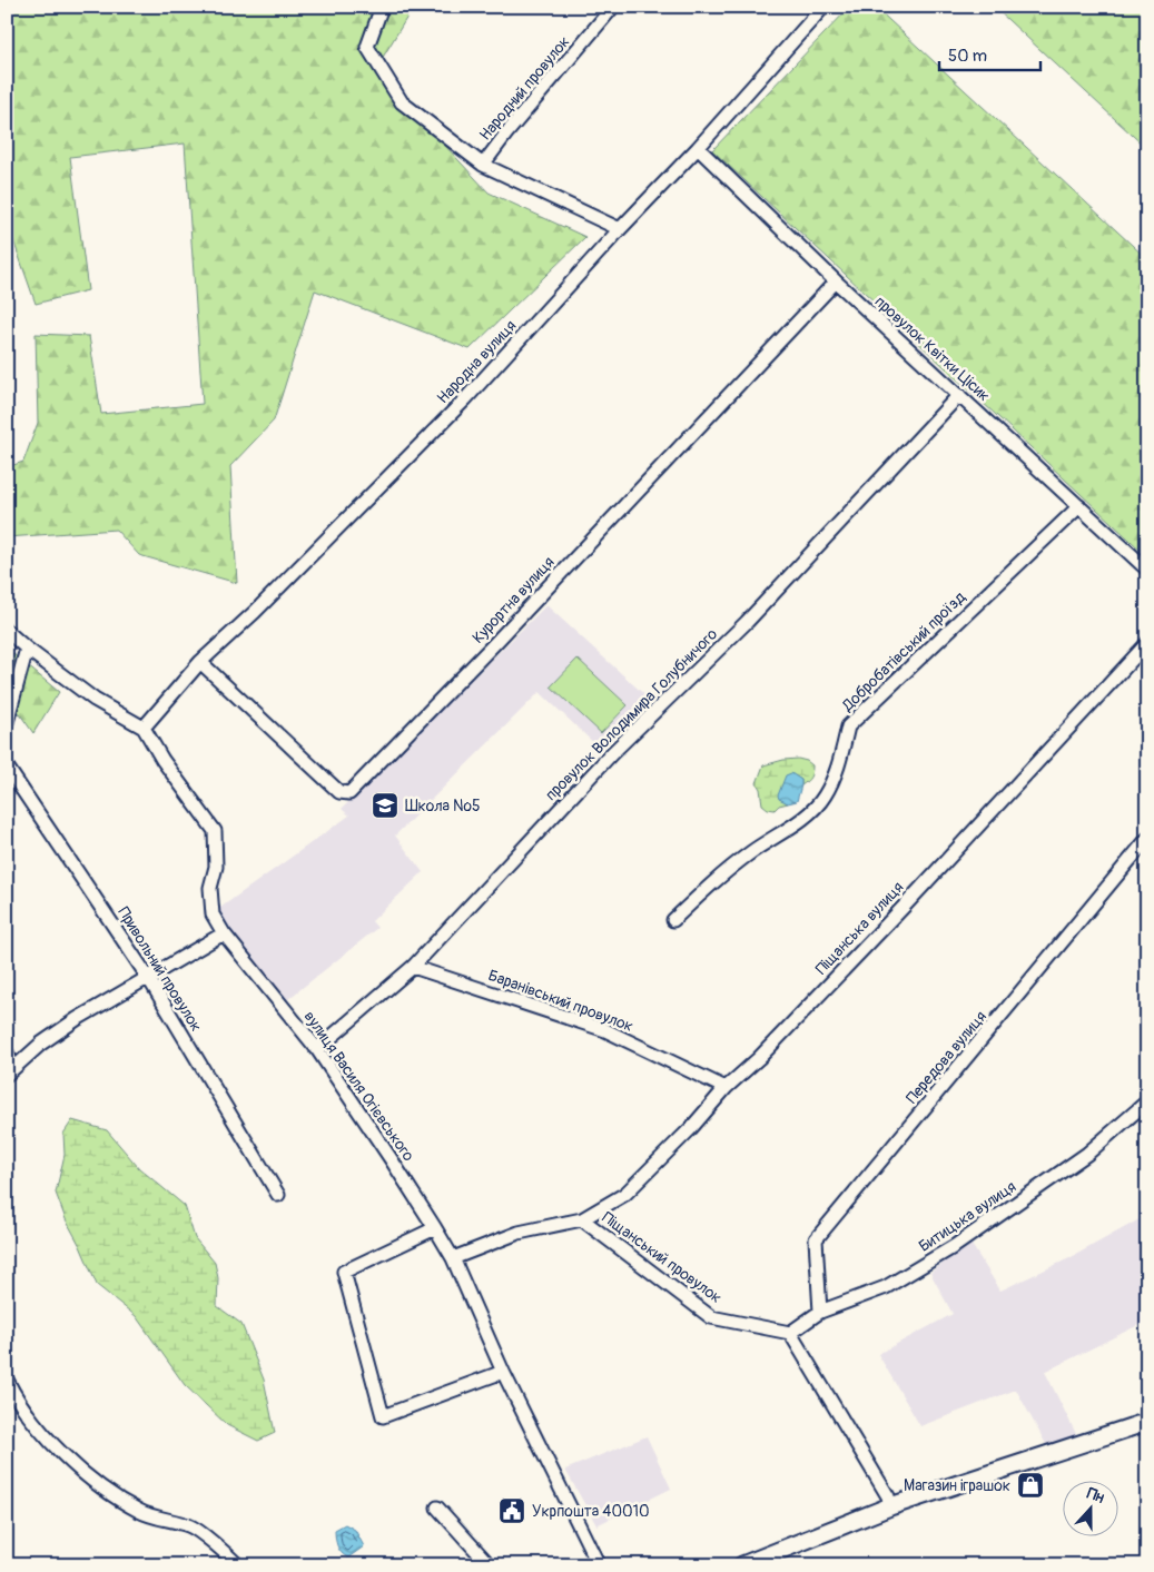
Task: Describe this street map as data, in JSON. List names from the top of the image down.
{
  "streets": {
    "street": [
      "Народний провулок",
      "провулок Квітки Цісик",
      "Народна вулиця",
      "Курортна вулиця",
      "Добробатівський проїзд",
      "провулок Володимира Голубничого",
      "Піщанська вулиця",
      "Привольний провулок",
      "Баранівський провулок",
      "Передова вулиця",
      "вулиця Василя Огієвського",
      "Битицька вулиця",
      "Піщанський провулок"
    ]
  },
  "crossings": [
    ["Народний провулок", "Народна вулиця"],
    ["провулок Квітки Цісик", "Народна вулиця"],
    ["провулок Квітки Цісик", "Курортна вулиця"],
    ["провулок Квітки Цісик", "Добробатівський проїзд"],
    ["провулок Квітки Цісик", "провулок Володимира Голубничого"],
    ["Народна вулиця", "Курортна вулиця"],
    ["Народна вулиця", "вулиця Василя Огієвського"],
    ["провулок Володимира Голубничого", "Баранівський провулок"],
    ["провулок Володимира Голубничого", "вулиця Василя Огієвського"],
    ["Піщанська вулиця", "Баранівський провулок"],
    ["Піщанська вулиця", "Піщанський провулок"],
    ["Передова вулиця", "Битицька вулиця"],
    ["вулиця Василя Огієвського", "Піщанський провулок"],
    ["Битицька вулиця", "Піщанський провулок"]
  ],
  "places": {
    "school or university": ["Школа №5"],
    "shop": ["Магазин іграшок"],
    "public building": ["Укрпошта 40010"]
  },
  "scale_bar": "50 m",
  "north": "top"
}
